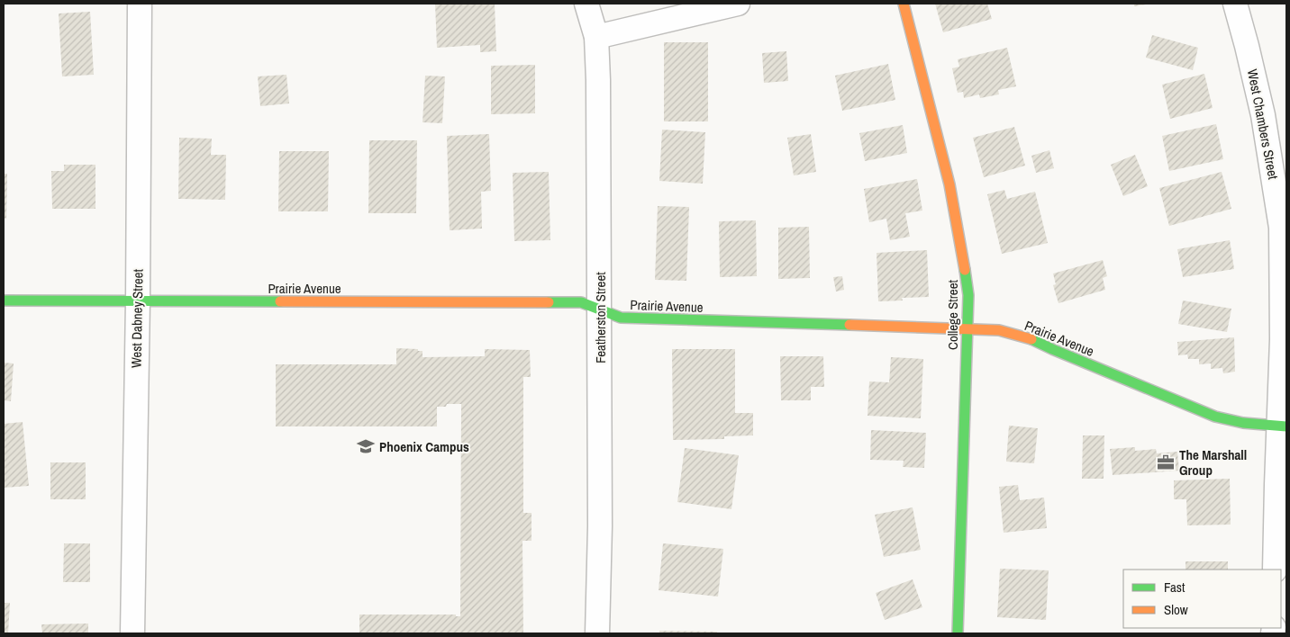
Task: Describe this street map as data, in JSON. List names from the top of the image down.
{
  "streets": {
    "street": [
      "West Chambers Street",
      "Prairie Avenue",
      "College Street",
      "Featherston Street",
      "West Dabney Street"
    ]
  },
  "crossings": [
    ["West Chambers Street", "Prairie Avenue"],
    ["Prairie Avenue", "College Street"],
    ["Prairie Avenue", "Featherston Street"],
    ["Prairie Avenue", "West Dabney Street"]
  ],
  "places": {
    "school or university": ["Phoenix Campus"],
    "office": ["The Marshall Group"]
  },
  "legend": ["Fast", "Slow"]
}
